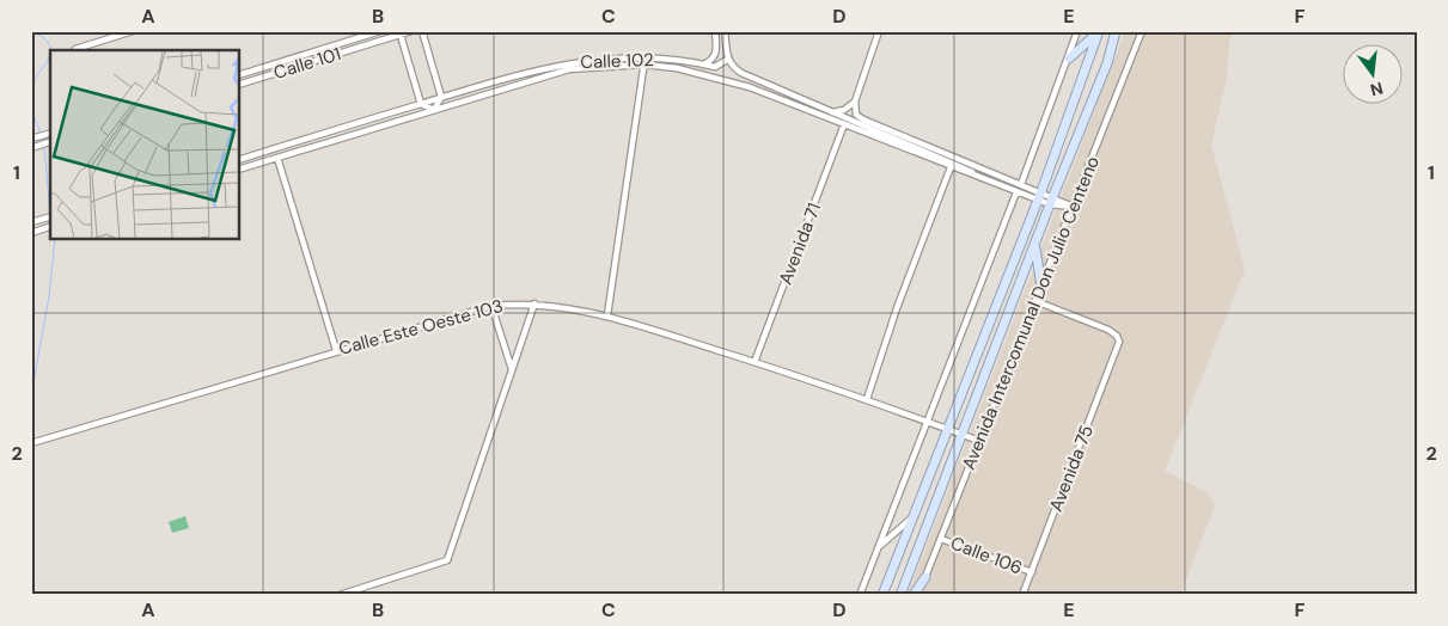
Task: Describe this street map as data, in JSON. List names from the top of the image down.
{
  "streets": {
    "main road": ["Avenida Intercomunal Don Julio Centeno"],
    "street": [
      "Calle 102",
      "Calle 101",
      "Avenida 71",
      "Calle Este Oeste 103",
      "Avenida 75",
      "Calle 106"
    ]
  },
  "crossings": [
    ["Calle 102", "Avenida 71"],
    ["Calle 102", "Avenida Intercomunal Don Julio Centeno"],
    ["Avenida 71", "Calle Este Oeste 103"],
    ["Avenida Intercomunal Don Julio Centeno", "Calle Este Oeste 103"],
    ["Avenida Intercomunal Don Julio Centeno", "Avenida 75"],
    ["Avenida Intercomunal Don Julio Centeno", "Calle 106"],
    ["Avenida 75", "Calle 106"]
  ],
  "north": "bottom",
  "grid": {
    "columns": [
      "A",
      "B",
      "C",
      "D",
      "E",
      "F"
    ],
    "rows": ["1", "2"]
  }
}
